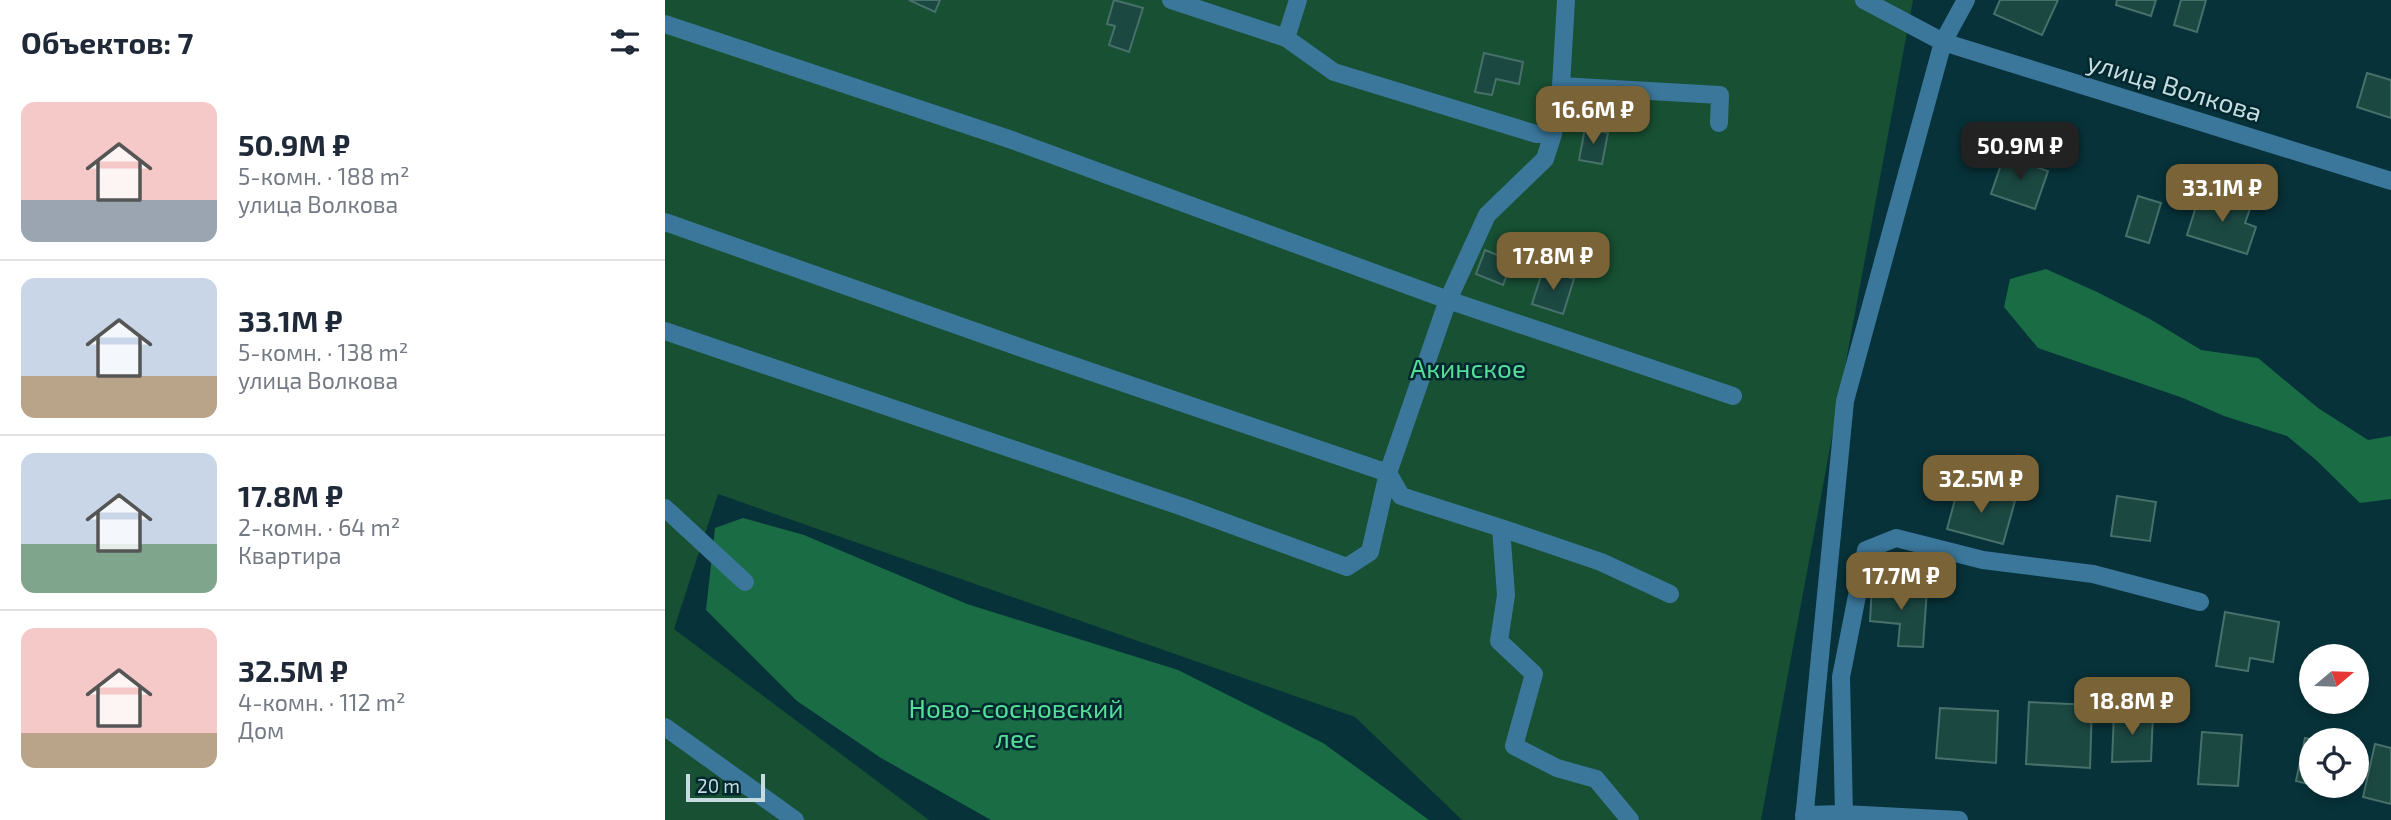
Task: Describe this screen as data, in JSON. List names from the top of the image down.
{
  "streets": {
    "street": ["улица Волкова"]
  },
  "parks": ["Акинское", "Ново-сосновский лес"],
  "scale_bar": "20 m",
  "north": "right",
  "page": {
    "heading": "Объектов: 7",
    "list": [
      {
        "name": "50.9M ₽",
        "note": "5-комн. · 188 m² · улица Волкова"
      },
      {
        "name": "33.1M ₽",
        "note": "5-комн. · 138 m² · улица Волкова"
      },
      {
        "name": "17.8M ₽",
        "note": "2-комн. · 64 m² · Квартира"
      },
      {
        "name": "32.5M ₽",
        "note": "4-комн. · 112 m² · Дом"
      }
    ],
    "price": [
      "16.6M ₽",
      "50.9M ₽",
      "33.1M ₽",
      "17.8M ₽",
      "32.5M ₽",
      "17.7M ₽",
      "18.8M ₽"
    ],
    "scale": "20 m"
  }
}
